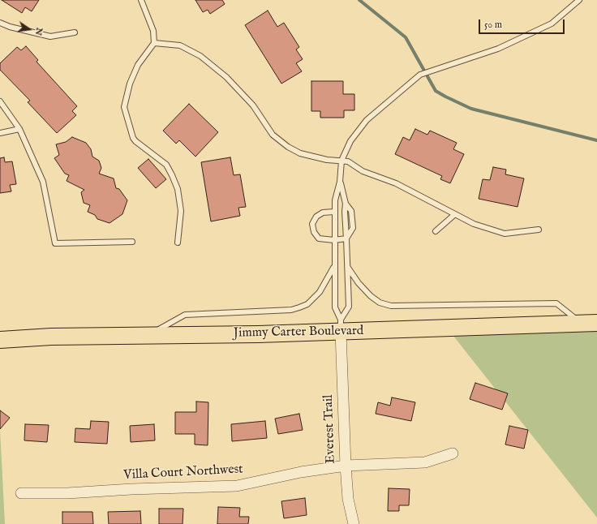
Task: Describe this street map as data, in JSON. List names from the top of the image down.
{
  "streets": {
    "main road": ["Jimmy Carter Boulevard"],
    "street": ["Everest Trail", "Villa Court Northwest"]
  },
  "crossings": [
    ["Jimmy Carter Boulevard", "Everest Trail"],
    ["Everest Trail", "Villa Court Northwest"]
  ],
  "scale_bar": "50 m",
  "north": "right"
}
